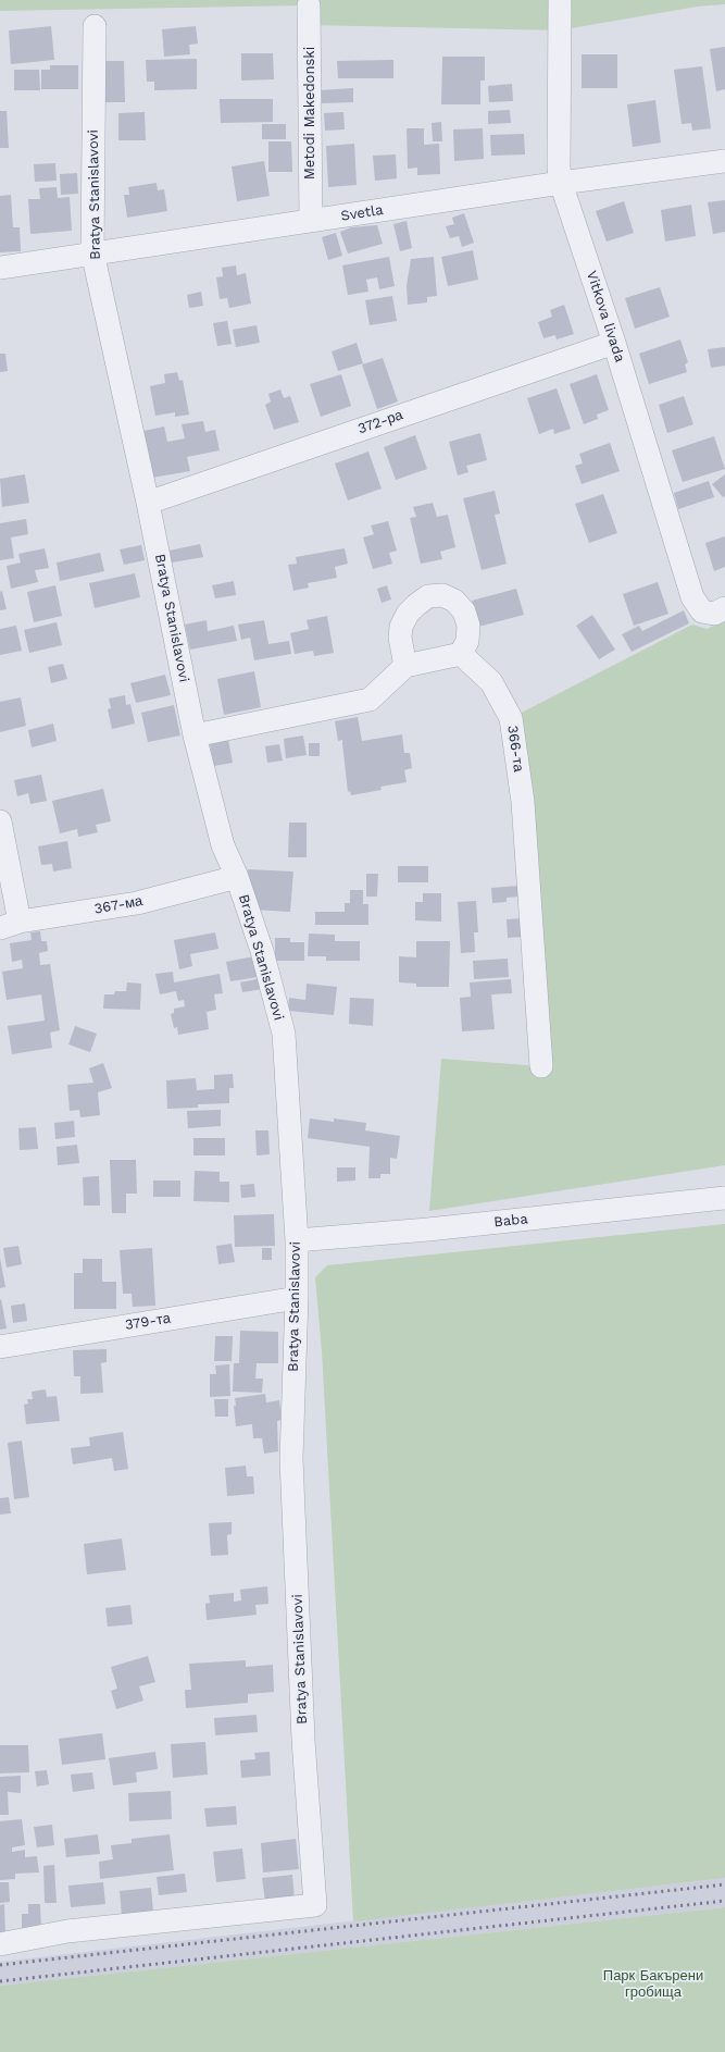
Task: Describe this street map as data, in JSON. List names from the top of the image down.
{
  "streets": {
    "street": [
      "Metodi Makedonski",
      "Bratya Stanislavovi",
      "Svetla",
      "Vitkova livada",
      "372-ра",
      "366-та",
      "367-ма",
      "Baba",
      "379-та"
    ]
  },
  "crossings": [
    ["Metodi Makedonski", "Svetla"],
    ["Bratya Stanislavovi", "Svetla"],
    ["Bratya Stanislavovi", "372-ра"],
    ["Bratya Stanislavovi", "367-ма"],
    ["Bratya Stanislavovi", "Baba"],
    ["Bratya Stanislavovi", "379-та"],
    ["Svetla", "Vitkova livada"],
    ["Vitkova livada", "372-ра"]
  ],
  "parks": ["Парк Бакърени гробища"]
}
